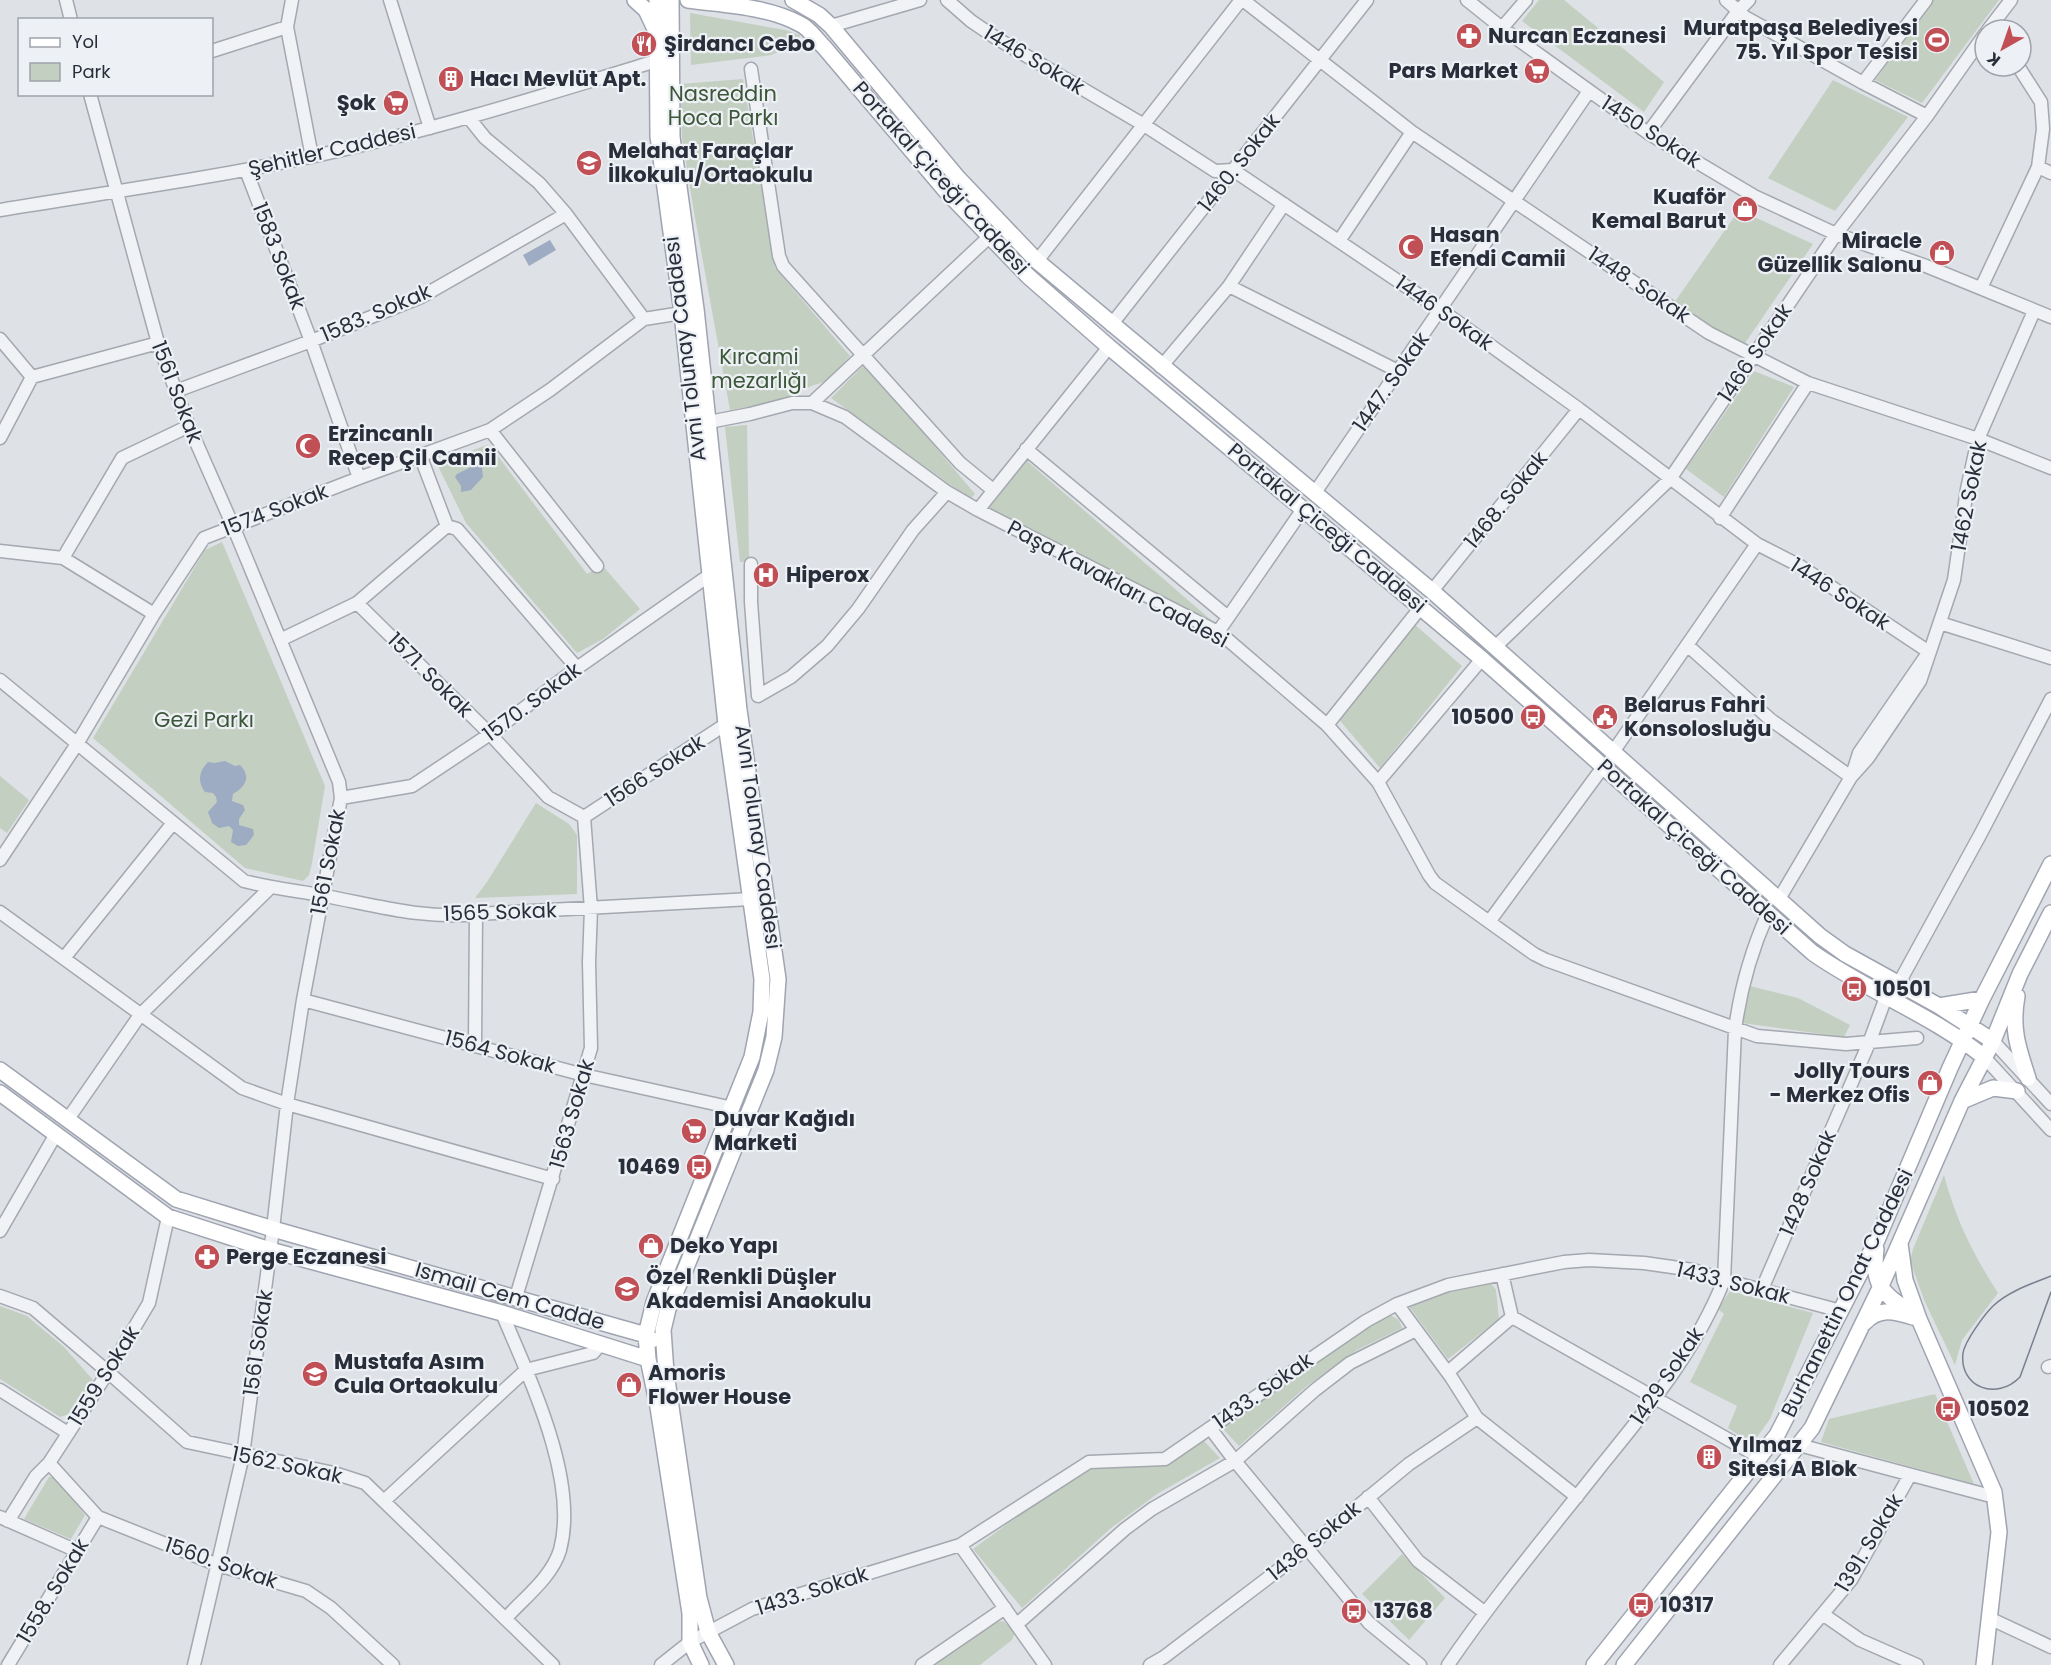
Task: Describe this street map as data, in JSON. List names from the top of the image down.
{
  "streets": {
    "main road": [
      "Portakal Çiceği Caddesi",
      "Avni Tolunay Caddesi",
      "Burhanettin Onat Caddesi",
      "Ismail Cem Cadde"
    ],
    "street": [
      "1446 Sokak",
      "1450 Sokak",
      "Şehitler Caddesi",
      "1460. Sokak",
      "1583 Sokak",
      "1448. Sokak",
      "1583. Sokak",
      "1466 Sokak",
      "1447. Sokak",
      "1561 Sokak",
      "1462 Sokak",
      "1468. Sokak",
      "1574 Sokak",
      "Paşa Kavakları Caddesi",
      "1571. Sokak",
      "1570. Sokak",
      "1566 Sokak",
      "1565 Sokak",
      "1564 Sokak",
      "1563 Sokak",
      "1428 Sokak",
      "1433. Sokak",
      "1559 Sokak",
      "1429 Sokak",
      "1562 Sokak",
      "1436 Sokak",
      "1391. Sokak",
      "1560. Sokak",
      "1558. Sokak"
    ]
  },
  "crossings": [
    ["1446 Sokak", "1460. Sokak"],
    ["1446 Sokak", "1466 Sokak"],
    ["1446 Sokak", "1447. Sokak"],
    ["1446 Sokak", "1462 Sokak"],
    ["1446 Sokak", "1468. Sokak"],
    ["1450 Sokak", "1466 Sokak"],
    ["1450 Sokak", "1447. Sokak"],
    ["1450 Sokak", "1462 Sokak"],
    ["Şehitler Caddesi", "1583 Sokak"],
    ["Şehitler Caddesi", "Avni Tolunay Caddesi"],
    ["Şehitler Caddesi", "1561 Sokak"],
    ["1460. Sokak", "Portakal Çiceği Caddesi"],
    ["1460. Sokak", "1448. Sokak"],
    ["Portakal Çiceği Caddesi", "1466 Sokak"],
    ["Portakal Çiceği Caddesi", "1447. Sokak"],
    ["Portakal Çiceği Caddesi", "1462 Sokak"],
    ["Portakal Çiceği Caddesi", "1468. Sokak"],
    ["Portakal Çiceği Caddesi", "1428 Sokak"],
    ["Portakal Çiceği Caddesi", "Burhanettin Onat Caddesi"],
    ["Portakal Çiceği Caddesi", "1429 Sokak"],
    ["1583 Sokak", "1583. Sokak"],
    ["1583 Sokak", "1574 Sokak"],
    ["1448. Sokak", "1466 Sokak"],
    ["1448. Sokak", "1447. Sokak"],
    ["1448. Sokak", "1462 Sokak"],
    ["1583. Sokak", "1561 Sokak"],
    ["Avni Tolunay Caddesi", "1574 Sokak"],
    ["Avni Tolunay Caddesi", "Paşa Kavakları Caddesi"],
    ["Avni Tolunay Caddesi", "1570. Sokak"],
    ["Avni Tolunay Caddesi", "1566 Sokak"],
    ["Avni Tolunay Caddesi", "1565 Sokak"],
    ["Avni Tolunay Caddesi", "1564 Sokak"],
    ["Avni Tolunay Caddesi", "1433. Sokak"],
    ["Avni Tolunay Caddesi", "Ismail Cem Cadde"],
    ["1561 Sokak", "1574 Sokak"],
    ["1561 Sokak", "1570. Sokak"],
    ["1561 Sokak", "1565 Sokak"],
    ["1561 Sokak", "1564 Sokak"],
    ["1561 Sokak", "Ismail Cem Cadde"],
    ["1561 Sokak", "1562 Sokak"],
    ["1561 Sokak", "1560. Sokak"],
    ["1574 Sokak", "1565 Sokak"],
    ["Paşa Kavakları Caddesi", "1428 Sokak"],
    ["Paşa Kavakları Caddesi", "1429 Sokak"],
    ["1571. Sokak", "1570. Sokak"],
    ["1571. Sokak", "1566 Sokak"],
    ["1571. Sokak", "1563 Sokak"],
    ["1566 Sokak", "1563 Sokak"],
    ["1565 Sokak", "1563 Sokak"],
    ["1564 Sokak", "1563 Sokak"],
    ["1563 Sokak", "Ismail Cem Cadde"],
    ["1428 Sokak", "1433. Sokak"],
    ["1433. Sokak", "Burhanettin Onat Caddesi"],
    ["1433. Sokak", "1429 Sokak"],
    ["Ismail Cem Cadde", "1559 Sokak"],
    ["1559 Sokak", "1562 Sokak"],
    ["1559 Sokak", "1560. Sokak"],
    ["1560. Sokak", "1558. Sokak"]
  ],
  "parks": ["Nasreddin Hoca Parkı", "Kırcami mezarlığı", "Gezi Parkı"],
  "places": {
    "pharmacy": ["Nurcan Eczanesi", "Perge Eczanesi"],
    "sports": ["Muratpaşa Belediyesi 75. Yıl Spor Tesisi"],
    "restaurant": ["Şirdancı Cebo"],
    "supermarket": ["Pars Market", "Şok", "Duvar Kağıdı Marketi"],
    "building": ["Hacı Mevlüt Apt.", "Yılmaz Sitesi A Blok"],
    "school or university": ["Melahat Faraçlar İlkokulu/Ortaokulu", "Özel Renkli Düşler Akademisi Anaokulu", "Mustafa Asım Cula Ortaokulu"],
    "shop": [
      "Kuaför Kemal Barut",
      "Miracle Güzellik Salonu",
      "Jolly Tours - Merkez Ofis",
      "Deko Yapı",
      "Amoris Flower House"
    ],
    "mosque": ["Hasan Efendi Camii", "Erzincanlı Recep Çil Camii"],
    "hospital": ["Hiperox"],
    "bus stop": [
      "10500",
      "10501",
      "10469",
      "10502",
      "10317",
      "13768"
    ],
    "public building": ["Belarus Fahri Konsolosluğu"]
  },
  "legend": ["Yol", "Park"],
  "north": "bottom left"
}
